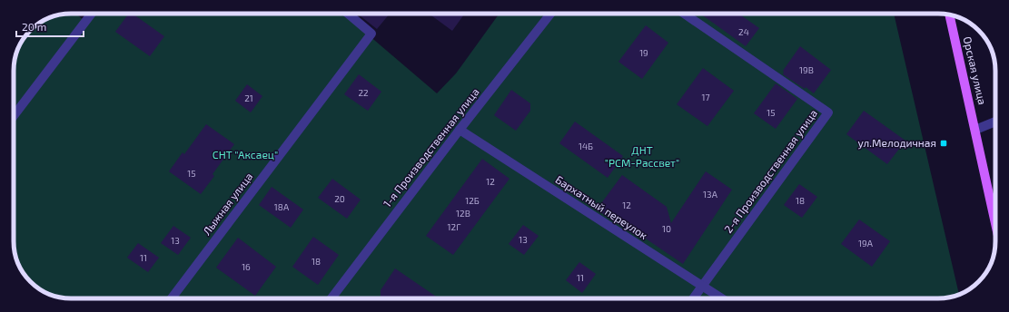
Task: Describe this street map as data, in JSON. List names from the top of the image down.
{
  "streets": {
    "main road": ["Орская улица"],
    "street": [
      "1-я Производственная улица",
      "2-я Производственная улица",
      "Лыжная улица",
      "Бархатный переулок"
    ]
  },
  "crossings": [
    ["1-я Производственная улица", "Бархатный переулок"],
    ["2-я Производственная улица", "Бархатный переулок"]
  ],
  "parks": ["ДНТ \"РСМ-Рассвет\"", "СНТ \"Аксаец\""],
  "places": {
    "transit": ["ул.Мелодичная"]
  },
  "house_numbers": [
    "24",
    "19",
    "19В",
    "22",
    "17",
    "21",
    "15",
    "14Б",
    "15",
    "12",
    "13А",
    "20",
    "12Б",
    "18",
    "12",
    "18А",
    "12В",
    "12Г",
    "10",
    "13",
    "13",
    "19А",
    "11",
    "18",
    "16",
    "11"
  ],
  "scale_bar": "20 m"
}
